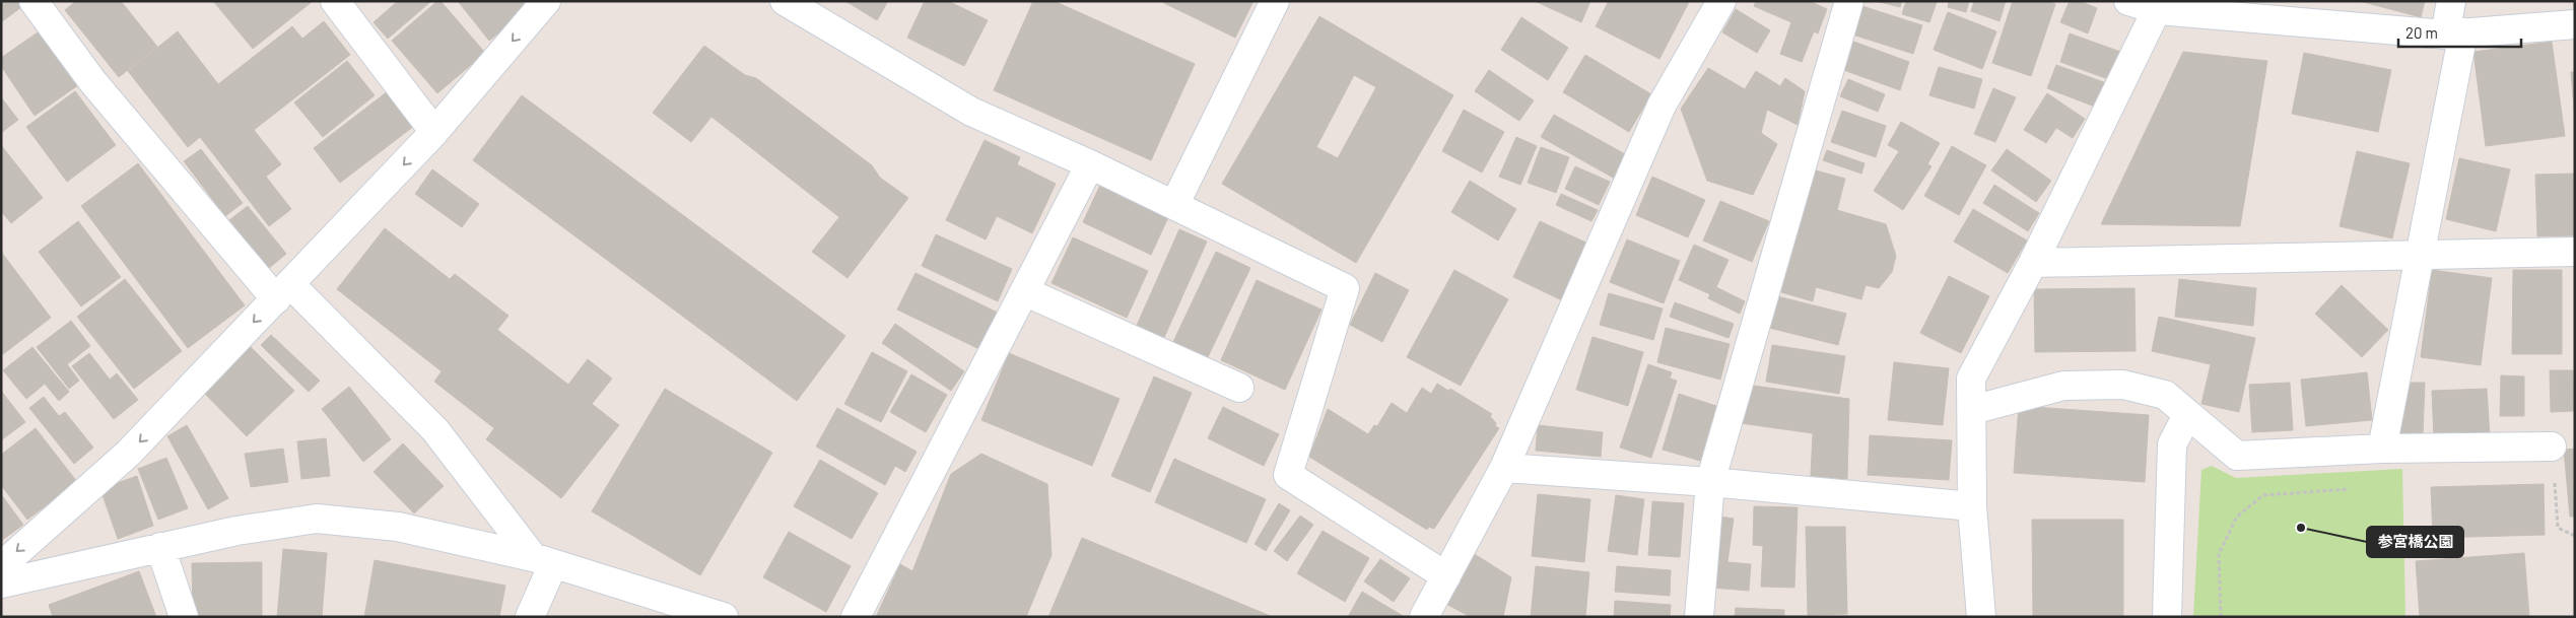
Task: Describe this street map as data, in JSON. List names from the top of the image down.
{
  "places": ["参宮橋公園"],
  "scale_bar": "20 m"
}
